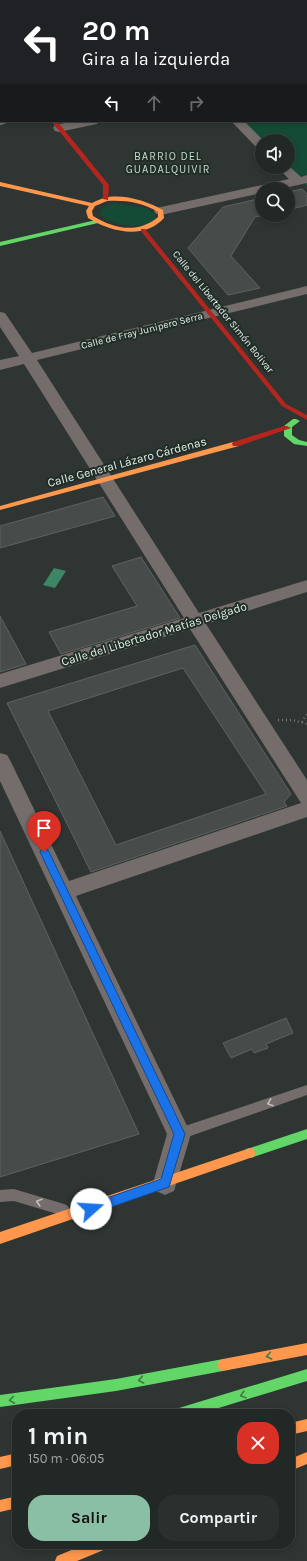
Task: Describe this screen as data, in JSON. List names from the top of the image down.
{
  "streets": {
    "main road": ["Calle del Libertador Simón Bolivar", "Calle General Lázaro Cárdenas"],
    "street": ["Calle de Fray Junipero Serra", "Calle del Libertador Matías Delgado"]
  },
  "crossings": [
    ["Calle del Libertador Simón Bolivar", "Calle de Fray Junipero Serra"],
    ["Calle del Libertador Simón Bolivar", "Calle General Lázaro Cárdenas"]
  ],
  "districts": ["BARRIO DEL GUADALQUIVIR"],
  "page": {
    "turn": ["20 m", "Gira a la izquierda"],
    "heading": ["1 min", "150 m · 06:05"],
    "buttons": ["Salir", "Compartir"]
  }
}
